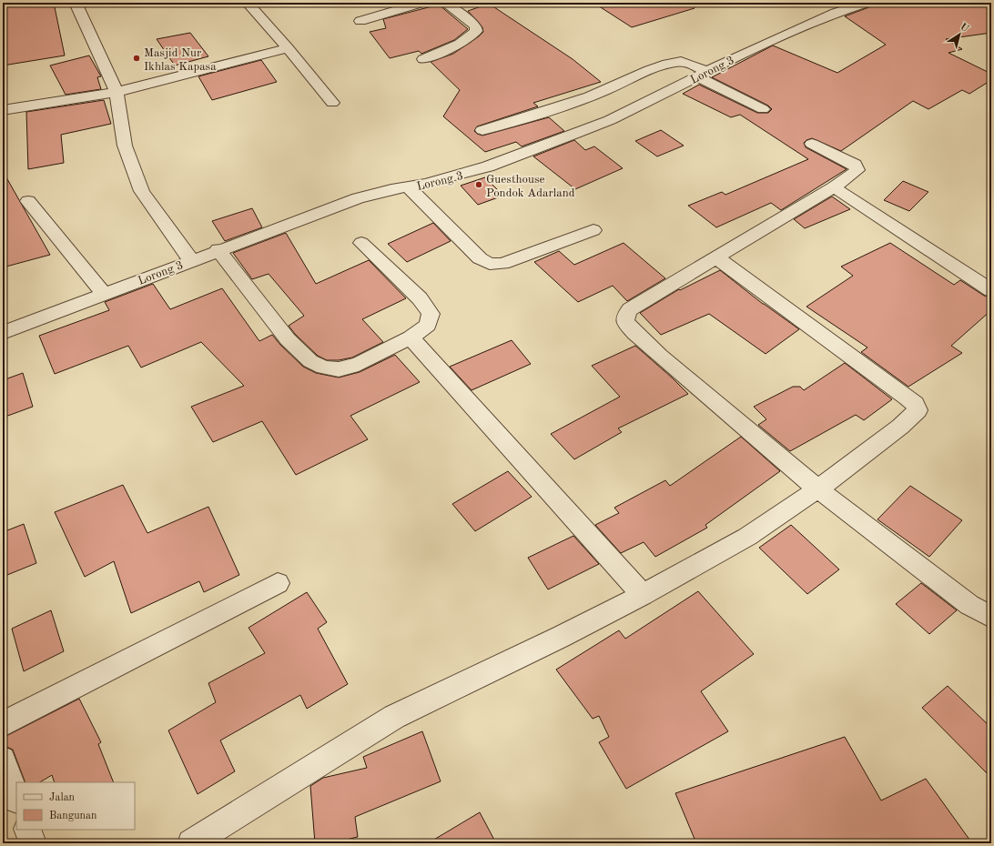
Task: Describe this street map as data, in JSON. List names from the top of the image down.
{
  "streets": {
    "street": ["Lorong 3"]
  },
  "places": ["Masjid Nur Ikhlas Kapasa", "Guesthouse Pondok Adarland"],
  "legend": ["Jalan", "Bangunan"],
  "north": "top right"
}
